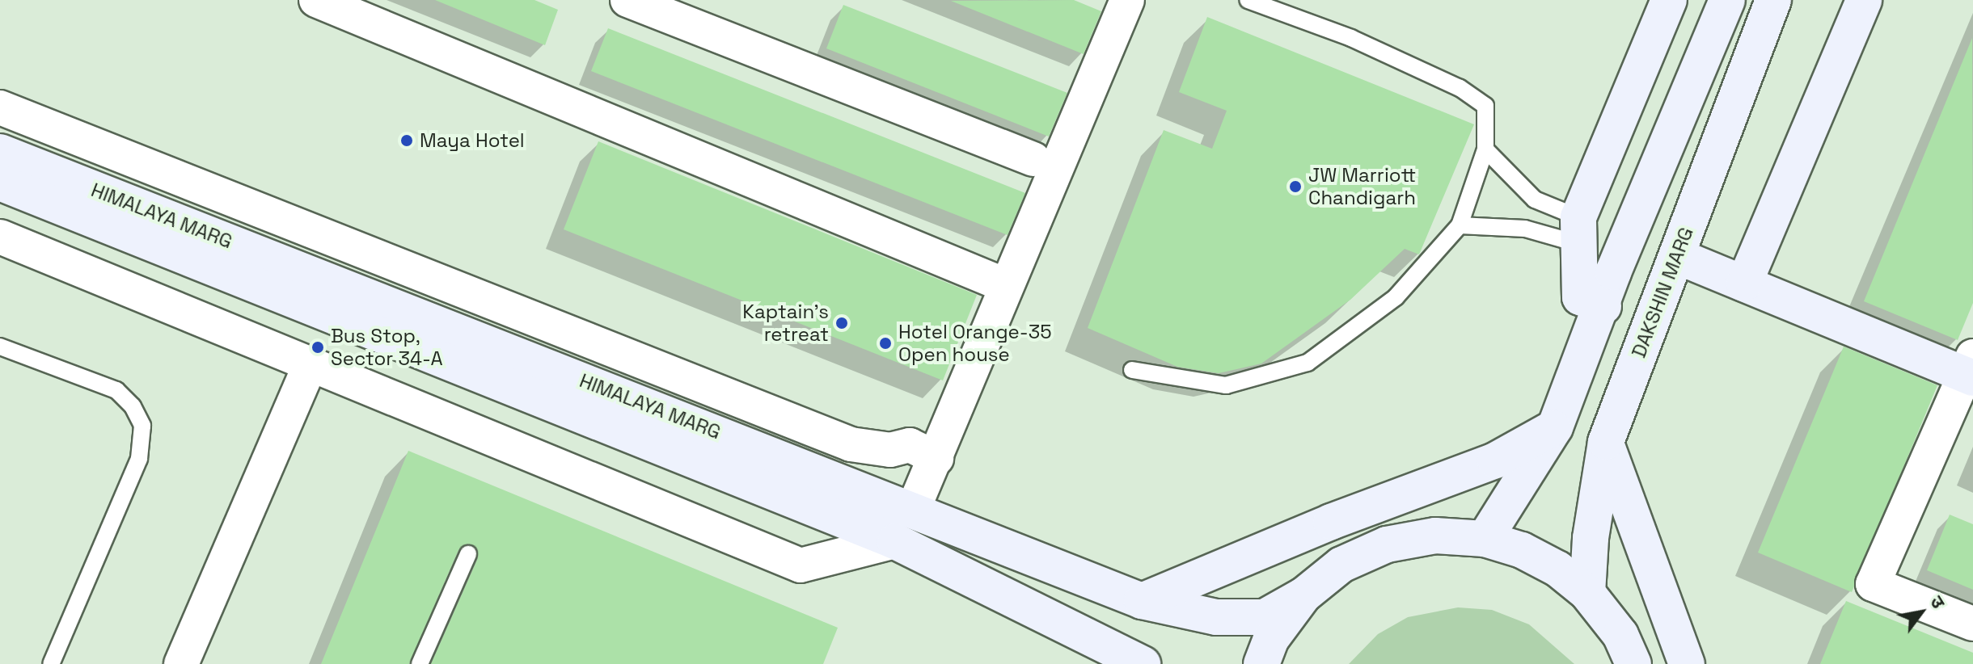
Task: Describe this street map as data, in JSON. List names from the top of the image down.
{
  "streets": {
    "main road": ["HIMALAYA MARG", "DAKSHIN MARG"]
  },
  "places": [
    "Maya Hotel",
    "JW Marriott Chandigarh",
    "Kaptain's retreat",
    "Hotel Orange-35 Open house",
    "Bus Stop, Sector 34-A"
  ],
  "north": "top right"
}
